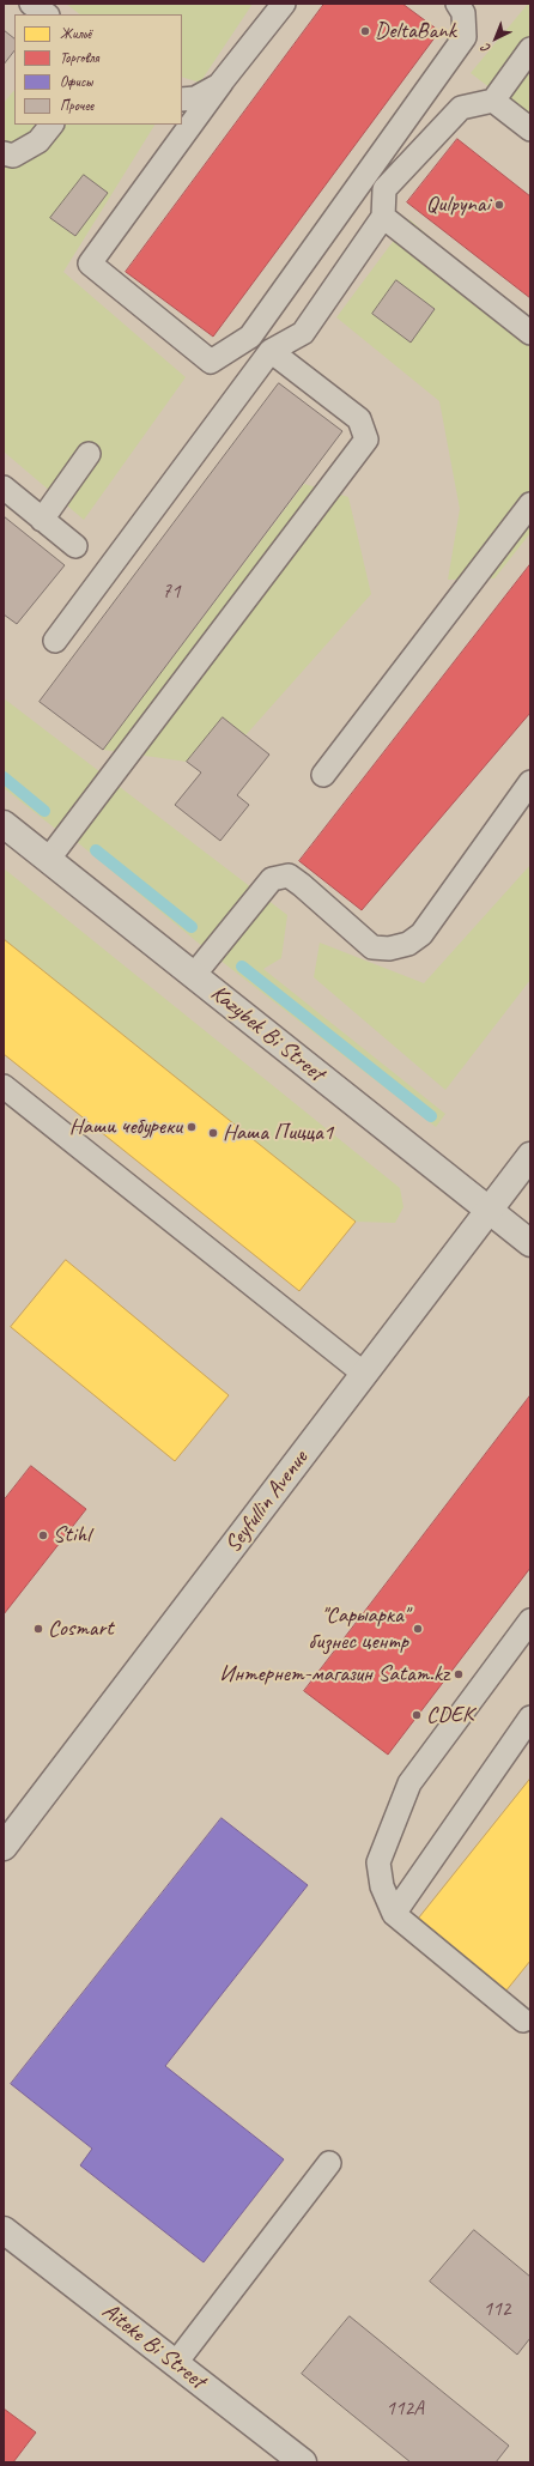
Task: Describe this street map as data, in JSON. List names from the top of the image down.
{
  "streets": {
    "street": ["Kazybek Bi Street", "Seyfullin Avenue", "Aiteke Bi Street"]
  },
  "crossings": [
    ["Kazybek Bi Street", "Seyfullin Avenue"]
  ],
  "places": [
    "DeltaBank",
    "Qulpynai",
    "Наши чебуреки",
    "Наша Пицца1",
    "Stihl",
    "Cosmart",
    "\"Сарыарка\" бизнес центр",
    "Интернет-магазин Satam.kz",
    "CDEK"
  ],
  "house_numbers": ["71", "112", "112А"],
  "legend": [
    "Жильё",
    "Торговля",
    "Офисы",
    "Прочее"
  ],
  "north": "bottom left"
}
